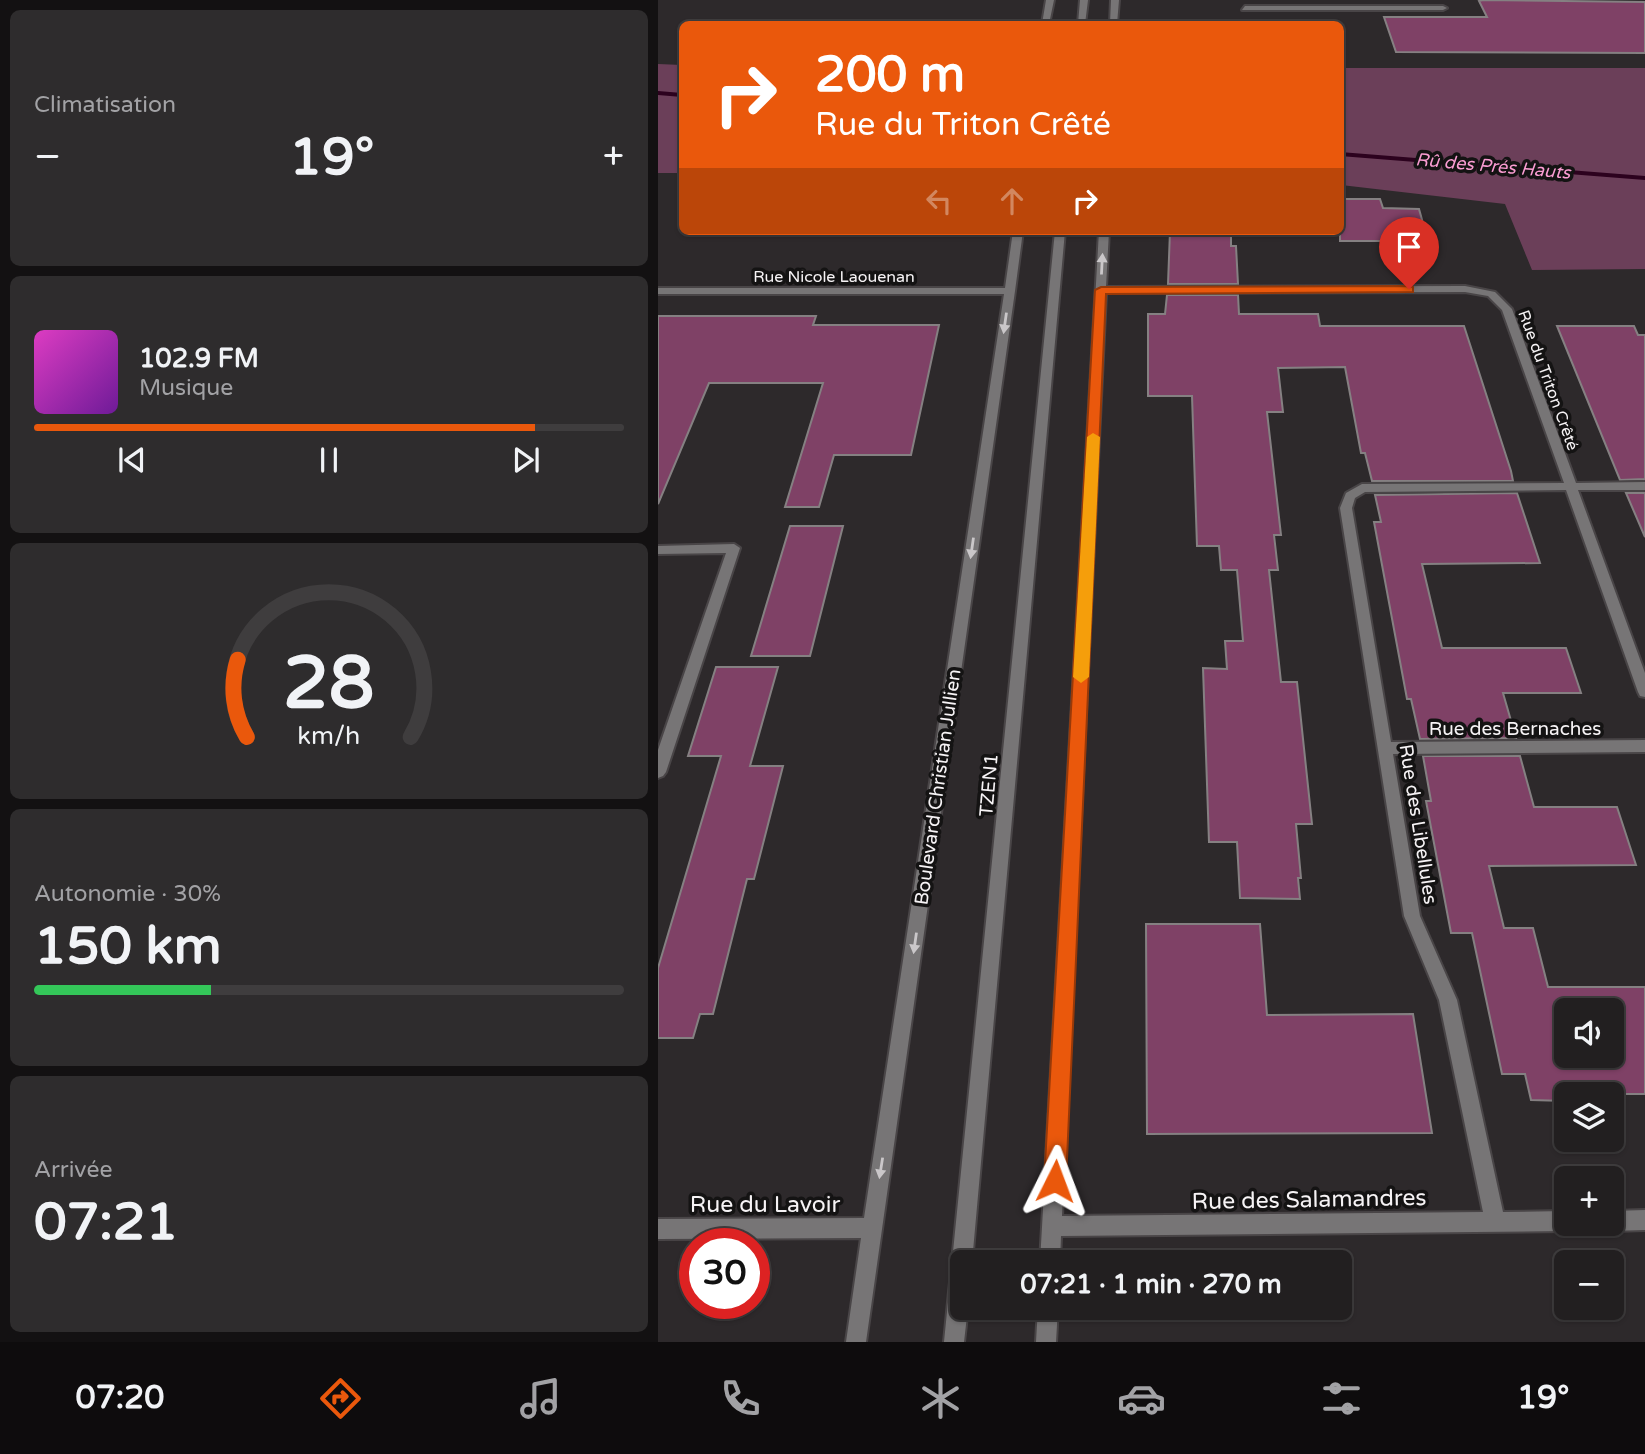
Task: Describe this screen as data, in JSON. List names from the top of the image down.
{
  "streets": {
    "street": [
      "Rue Nicole Laouenan",
      "Rue du Triton Crêté",
      "Rue des Bernaches",
      "TZEN1",
      "Boulevard Christian Jullien",
      "Rue des Libellules",
      "Rue des Salamandres",
      "Rue du Lavoir"
    ]
  },
  "crossings": [
    ["Rue Nicole Laouenan", "Boulevard Christian Jullien"],
    ["Rue du Triton Crêté", "Rue des Libellules"],
    ["Rue des Bernaches", "Rue des Libellules"],
    ["Boulevard Christian Jullien", "Rue du Lavoir"],
    ["Rue des Libellules", "Rue des Salamandres"]
  ],
  "water": ["Rû des Prés Hauts"],
  "page": {
    "tile": [
      "Climatisation",
      ["Autonomie · 30%", "150 km"],
      ["Arrivée", "07:21"]
    ],
    "turn": ["200 m", "Rue du Triton Crêté"],
    "heat": ["−", "19°", "+"],
    "song": ["102.9 FM", "Musique"],
    "map_buttons": ["+", "−"],
    "limit": "30",
    "trip": "07:21 · 1 min · 270 m",
    "tabs": ["07:20", "19°"],
    "gauge": ["28", "km/h"]
  }
}
